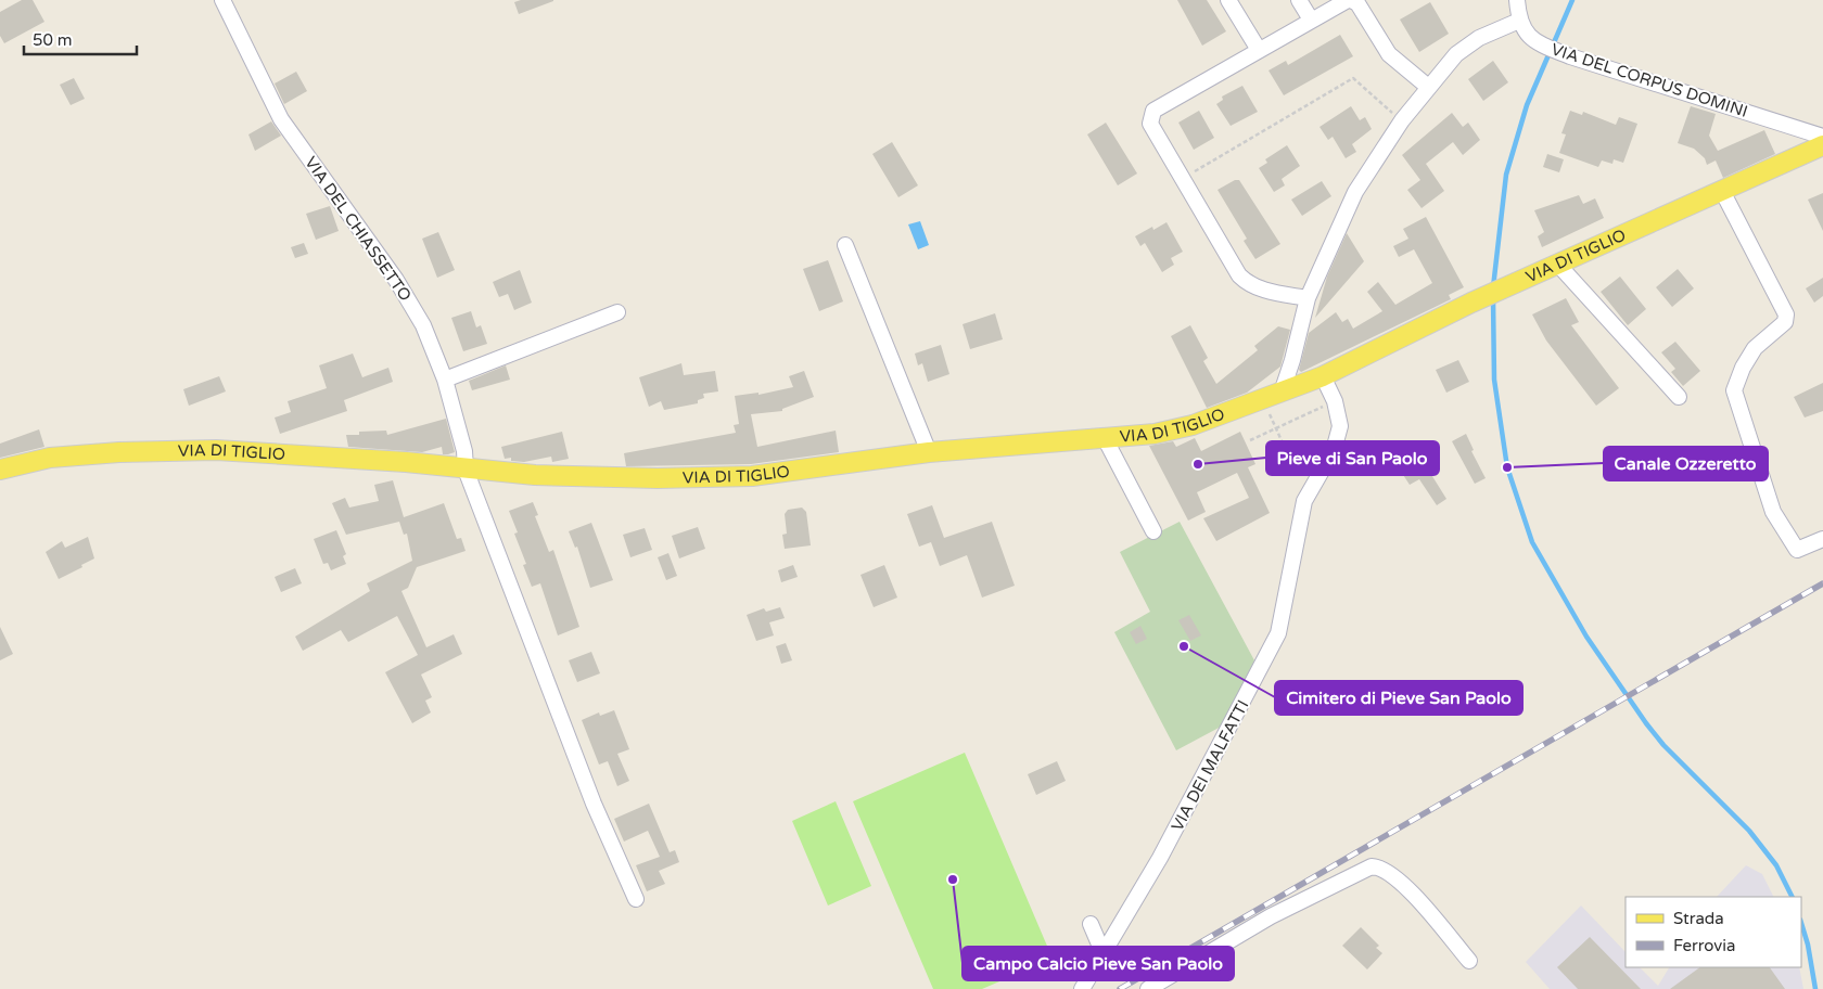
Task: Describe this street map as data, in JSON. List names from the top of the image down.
{
  "streets": {
    "main road": ["VIA DI TIGLIO"],
    "street": ["VIA DEL CORPUS DOMINI", "VIA DEL CHIASSETTO", "VIA DEI MALFATTI"]
  },
  "crossings": [
    ["VIA DEL CHIASSETTO", "VIA DI TIGLIO"],
    ["VIA DI TIGLIO", "VIA DEI MALFATTI"]
  ],
  "places": [
    "Pieve di San Paolo",
    "Canale Ozzeretto",
    "Cimitero di Pieve San Paolo",
    "Campo Calcio Pieve San Paolo"
  ],
  "legend": ["Strada", "Ferrovia"],
  "scale_bar": "50 m"
}
